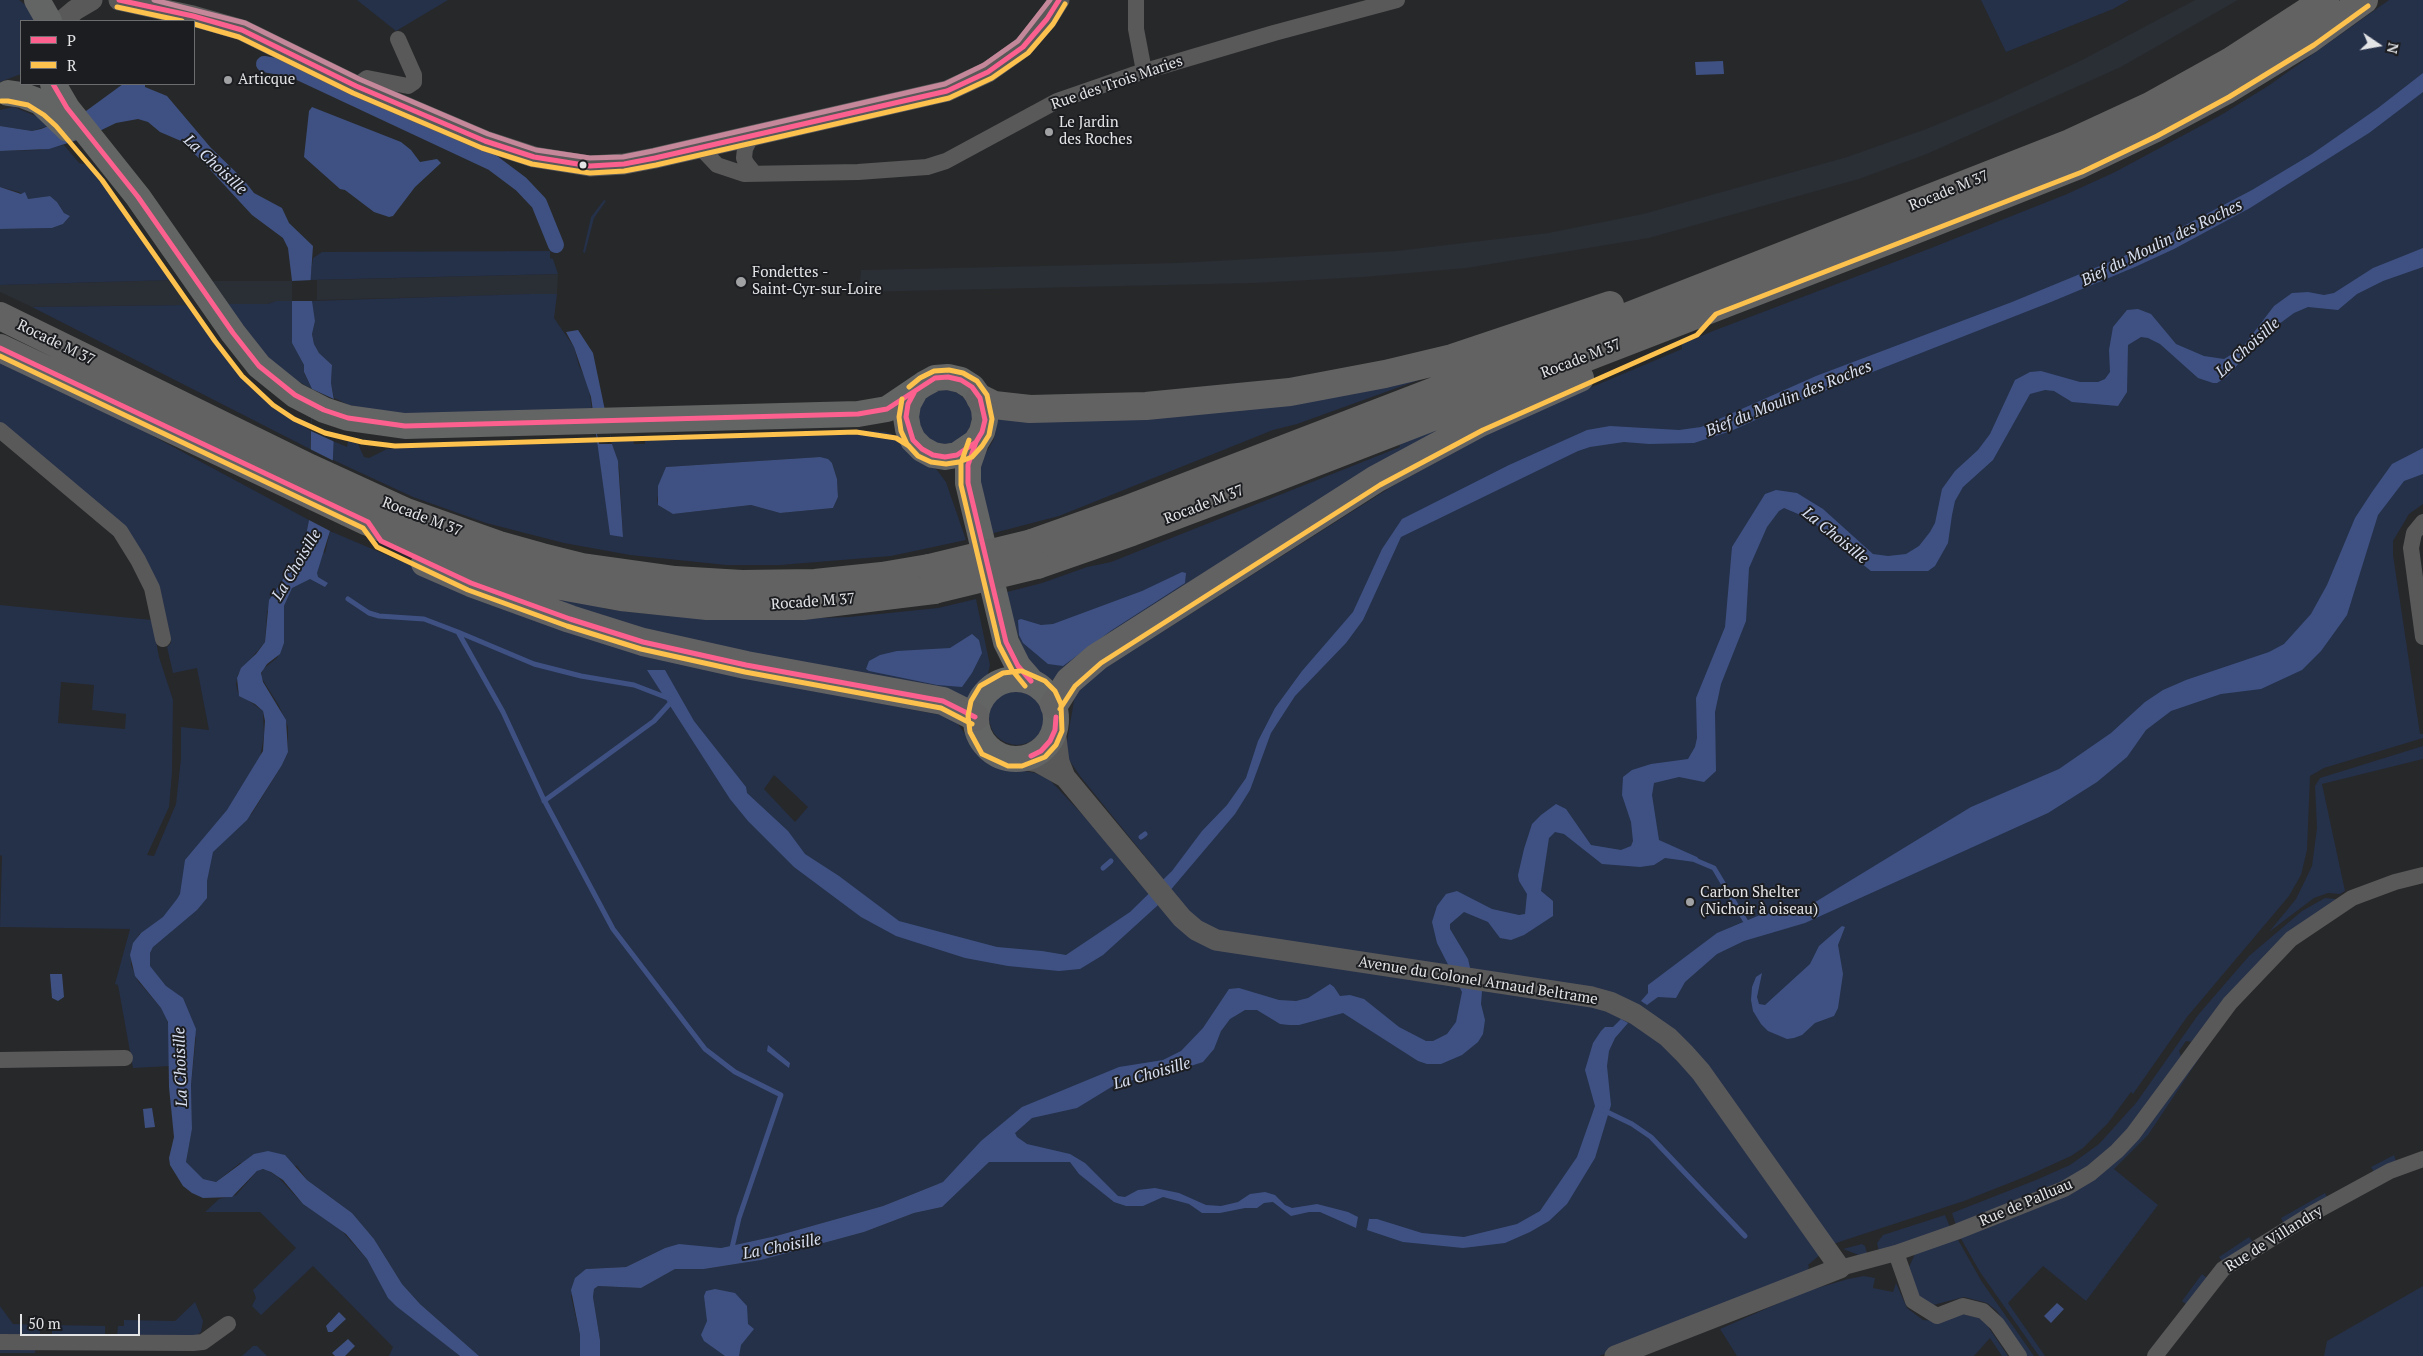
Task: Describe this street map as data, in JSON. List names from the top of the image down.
{
  "streets": {
    "highway": ["Rocade M 37"],
    "street": [
      "Rue des Trois Maries",
      "Avenue du Colonel Arnaud Beltrame",
      "Rue de Palluau",
      "Rue de Villandry"
    ]
  },
  "crossings": [
    ["Avenue du Colonel Arnaud Beltrame", "Rue de Palluau"]
  ],
  "water": ["La Choisille", "Bief du Moulin des Roches"],
  "places": [
    "Articque",
    "Le Jardin des Roches",
    "Fondettes - Saint-Cyr-sur-Loire",
    "Carbon Shelter (Nichoir à oiseau)"
  ],
  "lines": ["transit line P", "transit line R"],
  "legend": ["P", "R"],
  "scale_bar": "50 m",
  "north": "right"
}
